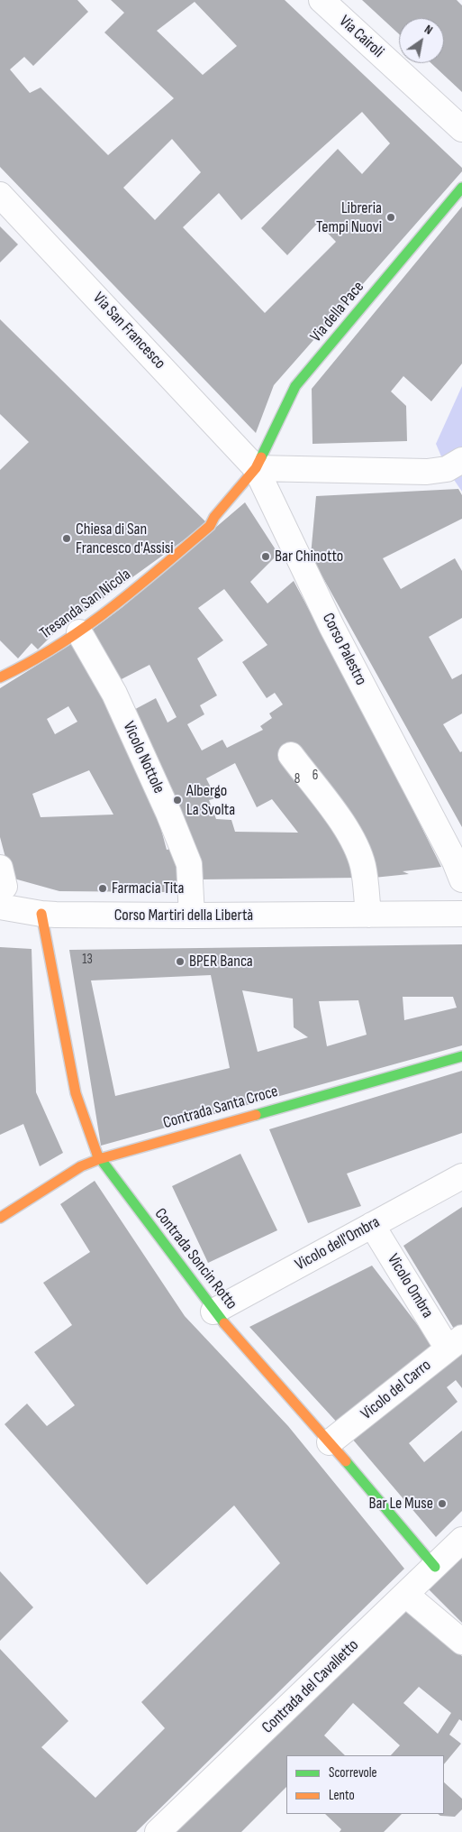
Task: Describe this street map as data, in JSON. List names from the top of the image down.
{
  "streets": {
    "street": [
      "Via Cairoli",
      "Via della Pace",
      "Via San Francesco",
      "Tresanda San Nicola",
      "Corso Palestro",
      "Vicolo Nottole",
      "Corso Martiri della Libertà",
      "Contrada Santa Croce",
      "Vicolo dell'Ombra",
      "Contrada Soncin Rotto",
      "Vicolo Ombra",
      "Vicolo del Carro",
      "Contrada del Cavalletto"
    ]
  },
  "crossings": [
    ["Via della Pace", "Via San Francesco"],
    ["Via della Pace", "Tresanda San Nicola"],
    ["Via della Pace", "Corso Palestro"],
    ["Via San Francesco", "Tresanda San Nicola"],
    ["Via San Francesco", "Corso Palestro"],
    ["Tresanda San Nicola", "Corso Palestro"],
    ["Tresanda San Nicola", "Vicolo Nottole"],
    ["Vicolo Nottole", "Corso Martiri della Libertà"],
    ["Corso Martiri della Libertà", "Contrada Soncin Rotto"],
    ["Contrada Santa Croce", "Contrada Soncin Rotto"],
    ["Vicolo dell'Ombra", "Contrada Soncin Rotto"],
    ["Vicolo dell'Ombra", "Vicolo Ombra"],
    ["Contrada Soncin Rotto", "Vicolo del Carro"],
    ["Contrada Soncin Rotto", "Contrada del Cavalletto"],
    ["Vicolo Ombra", "Vicolo del Carro"]
  ],
  "places": [
    "Libreria Tempi Nuovi",
    "Chiesa di San Francesco d'Assisi",
    "Bar Chinotto",
    "Albergo La Svolta",
    "Farmacia Tita",
    "BPER Banca",
    "Bar Le Muse"
  ],
  "house_numbers": ["6", "8", "13"],
  "legend": ["Scorrevole", "Lento"],
  "north": "top right"
}
